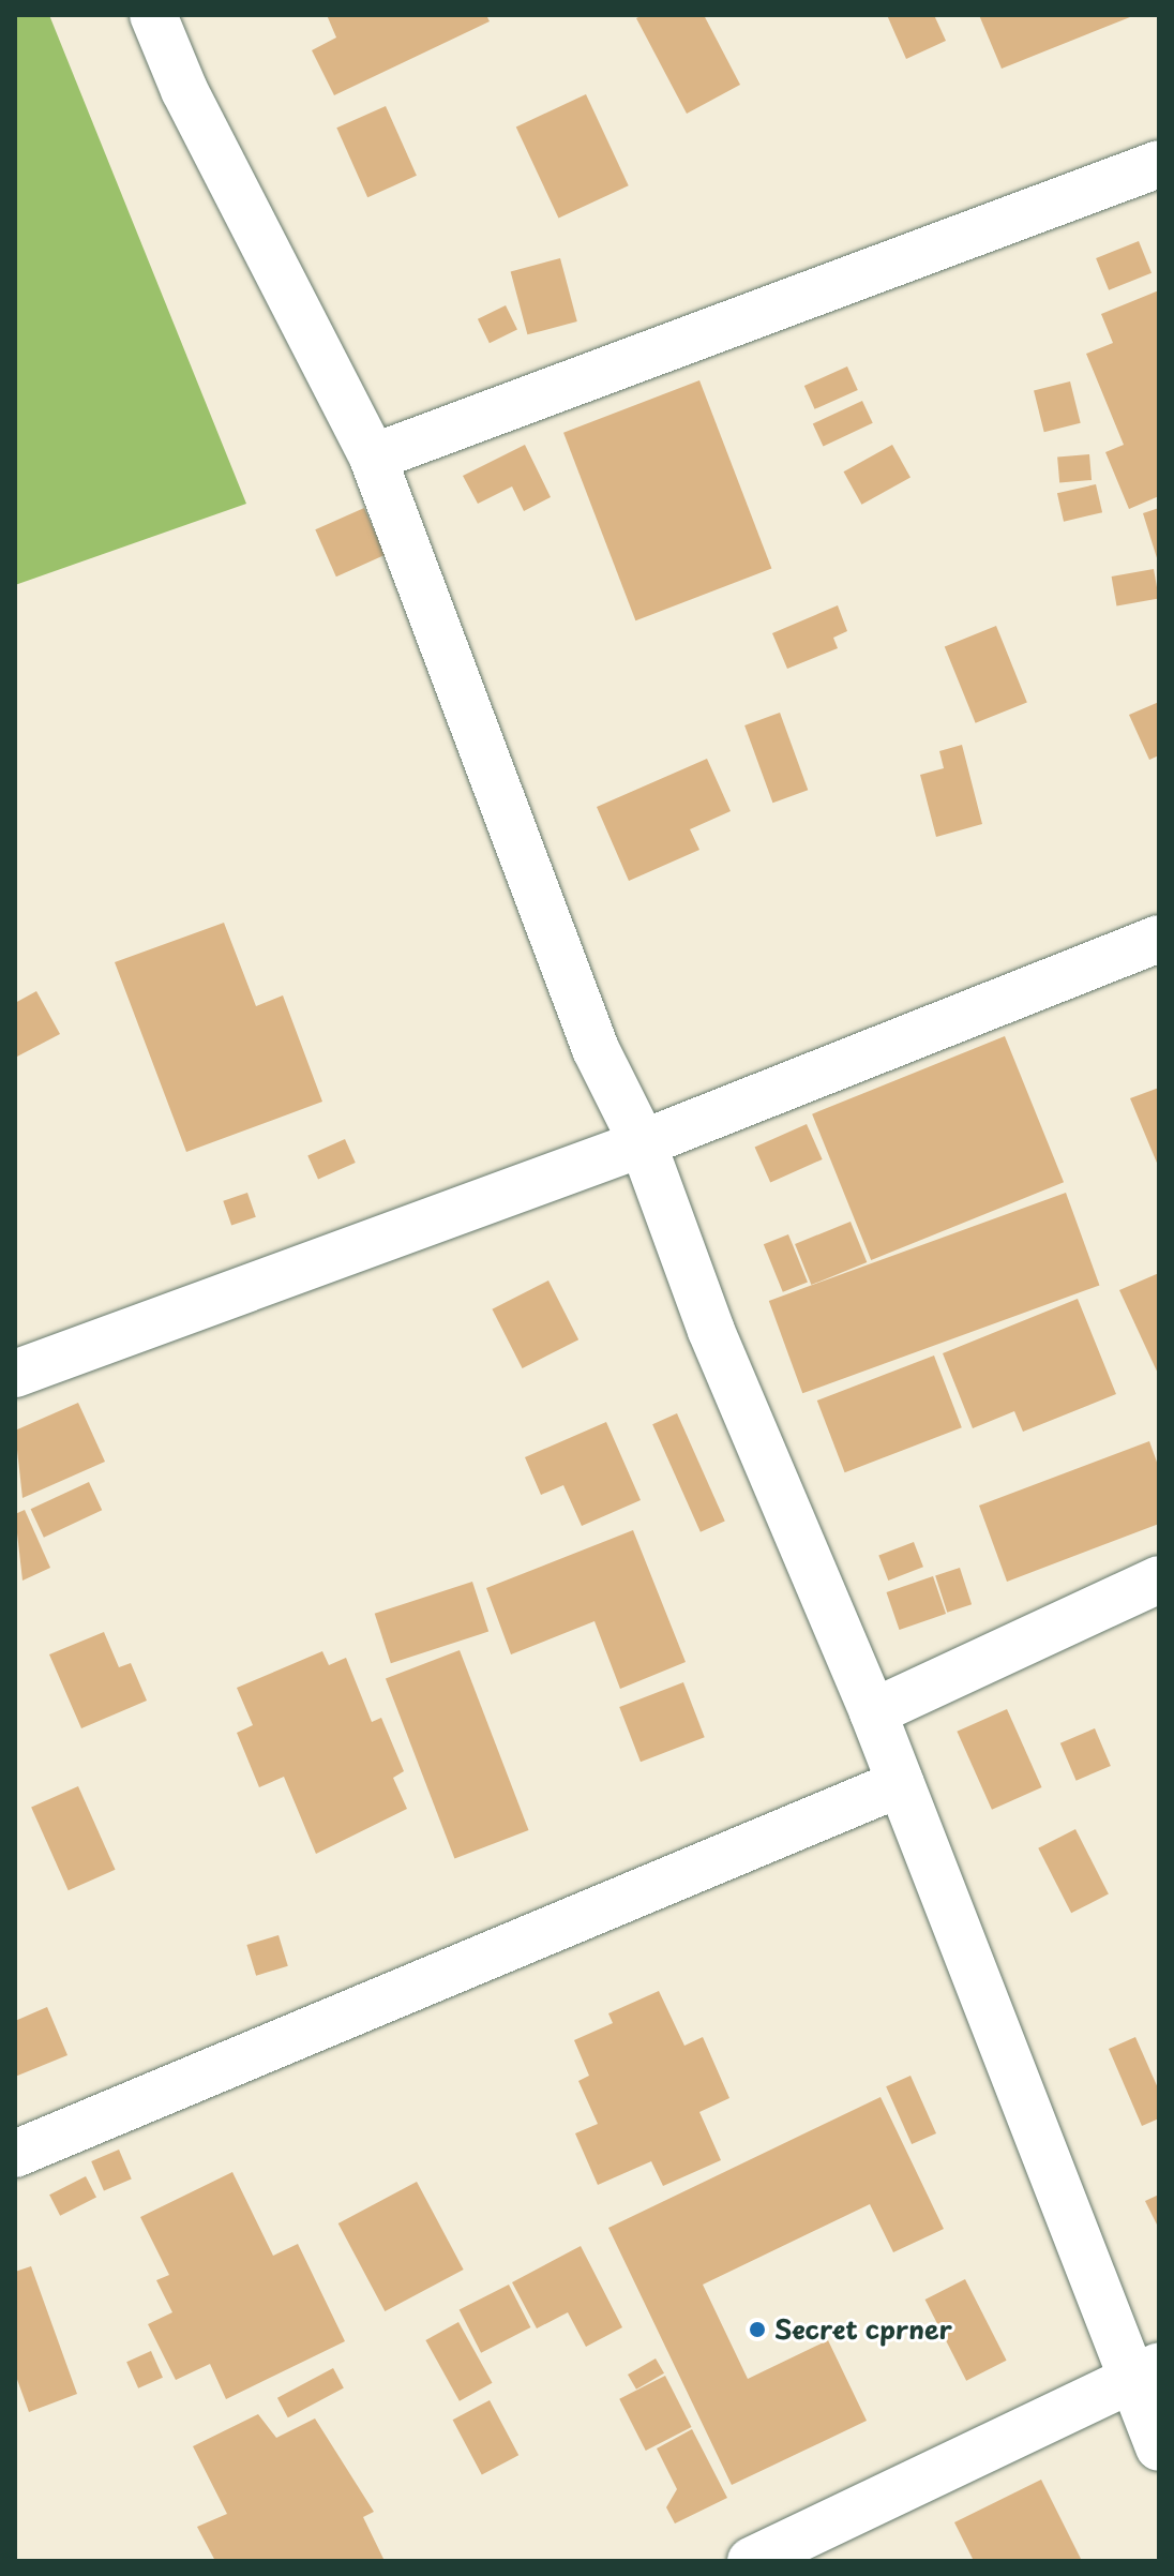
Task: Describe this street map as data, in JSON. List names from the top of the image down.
{
  "places": ["Secret cprner"]
}
